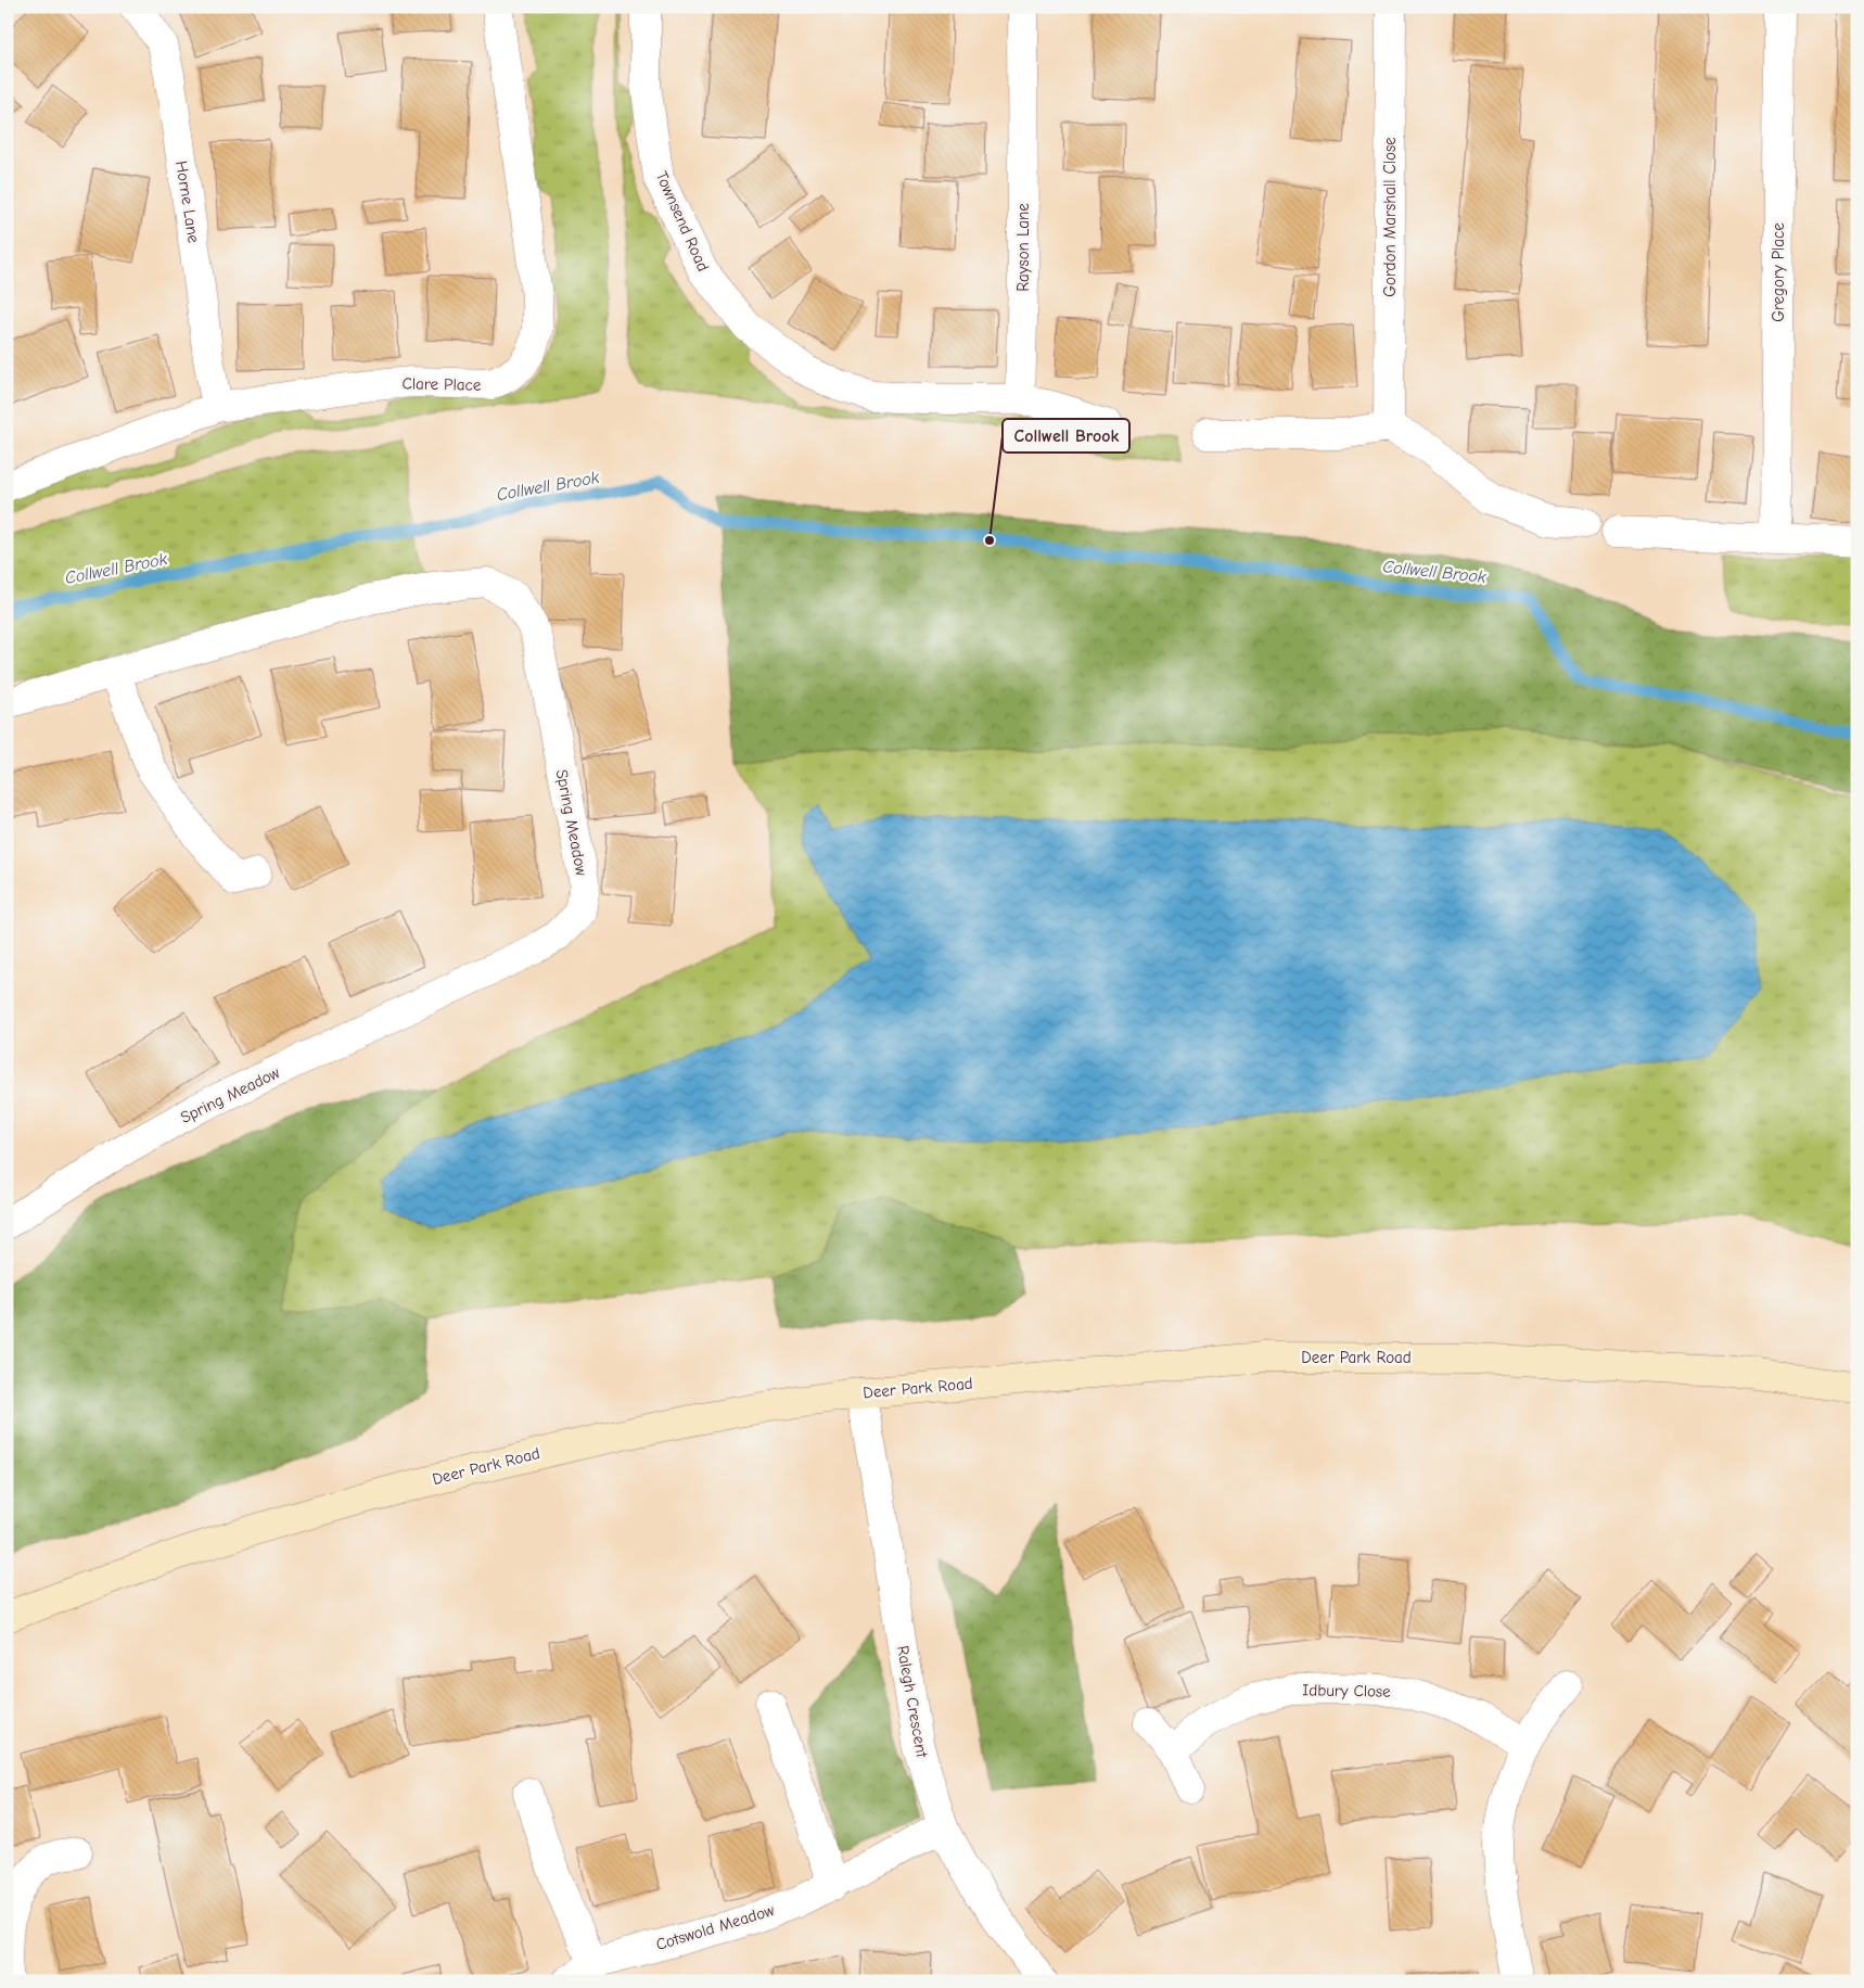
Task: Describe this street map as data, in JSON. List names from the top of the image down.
{
  "streets": {
    "street": [
      "Horne Lane",
      "Gordon Marshall Close",
      "Townsend Road",
      "Rayson Lane",
      "Gregory Place",
      "Clare Place",
      "Spring Meadow",
      "Deer Park Road",
      "Idbury Close",
      "Ralegh Crescent",
      "Cotswold Meadow"
    ]
  },
  "crossings": [
    ["Horne Lane", "Clare Place"],
    ["Townsend Road", "Rayson Lane"],
    ["Deer Park Road", "Ralegh Crescent"],
    ["Ralegh Crescent", "Cotswold Meadow"]
  ],
  "water": ["Collwell Brook"],
  "places": ["Collwell Brook"]
}
